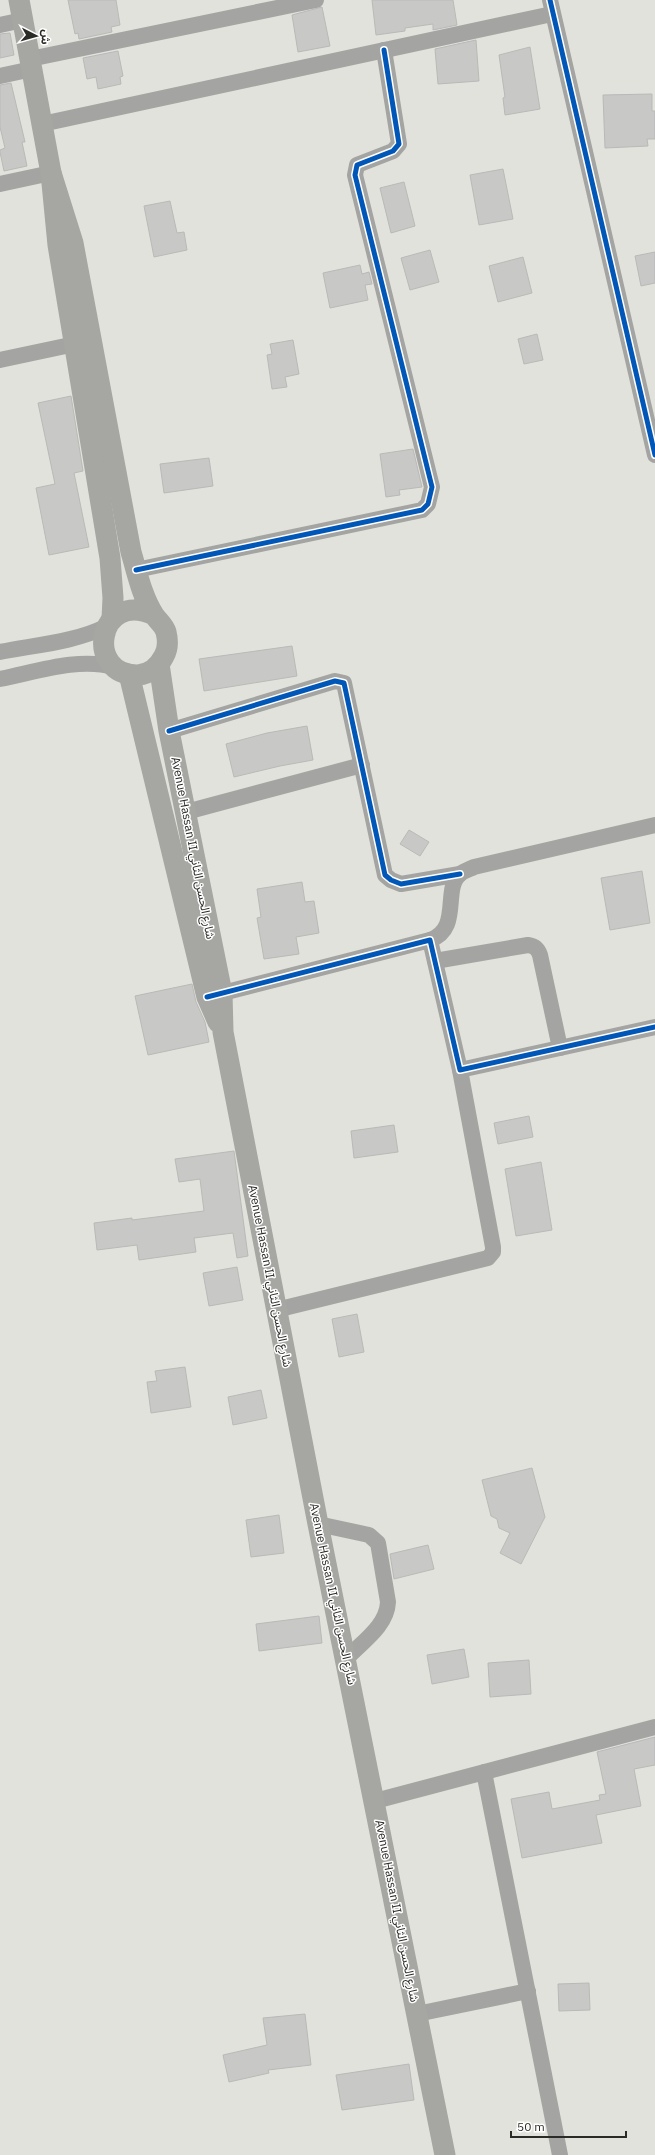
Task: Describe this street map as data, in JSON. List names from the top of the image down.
{
  "streets": {
    "main road": ["Avenue Hassan II شارع الحسن الثاني"]
  },
  "scale_bar": "50 m",
  "north": "right"
}
